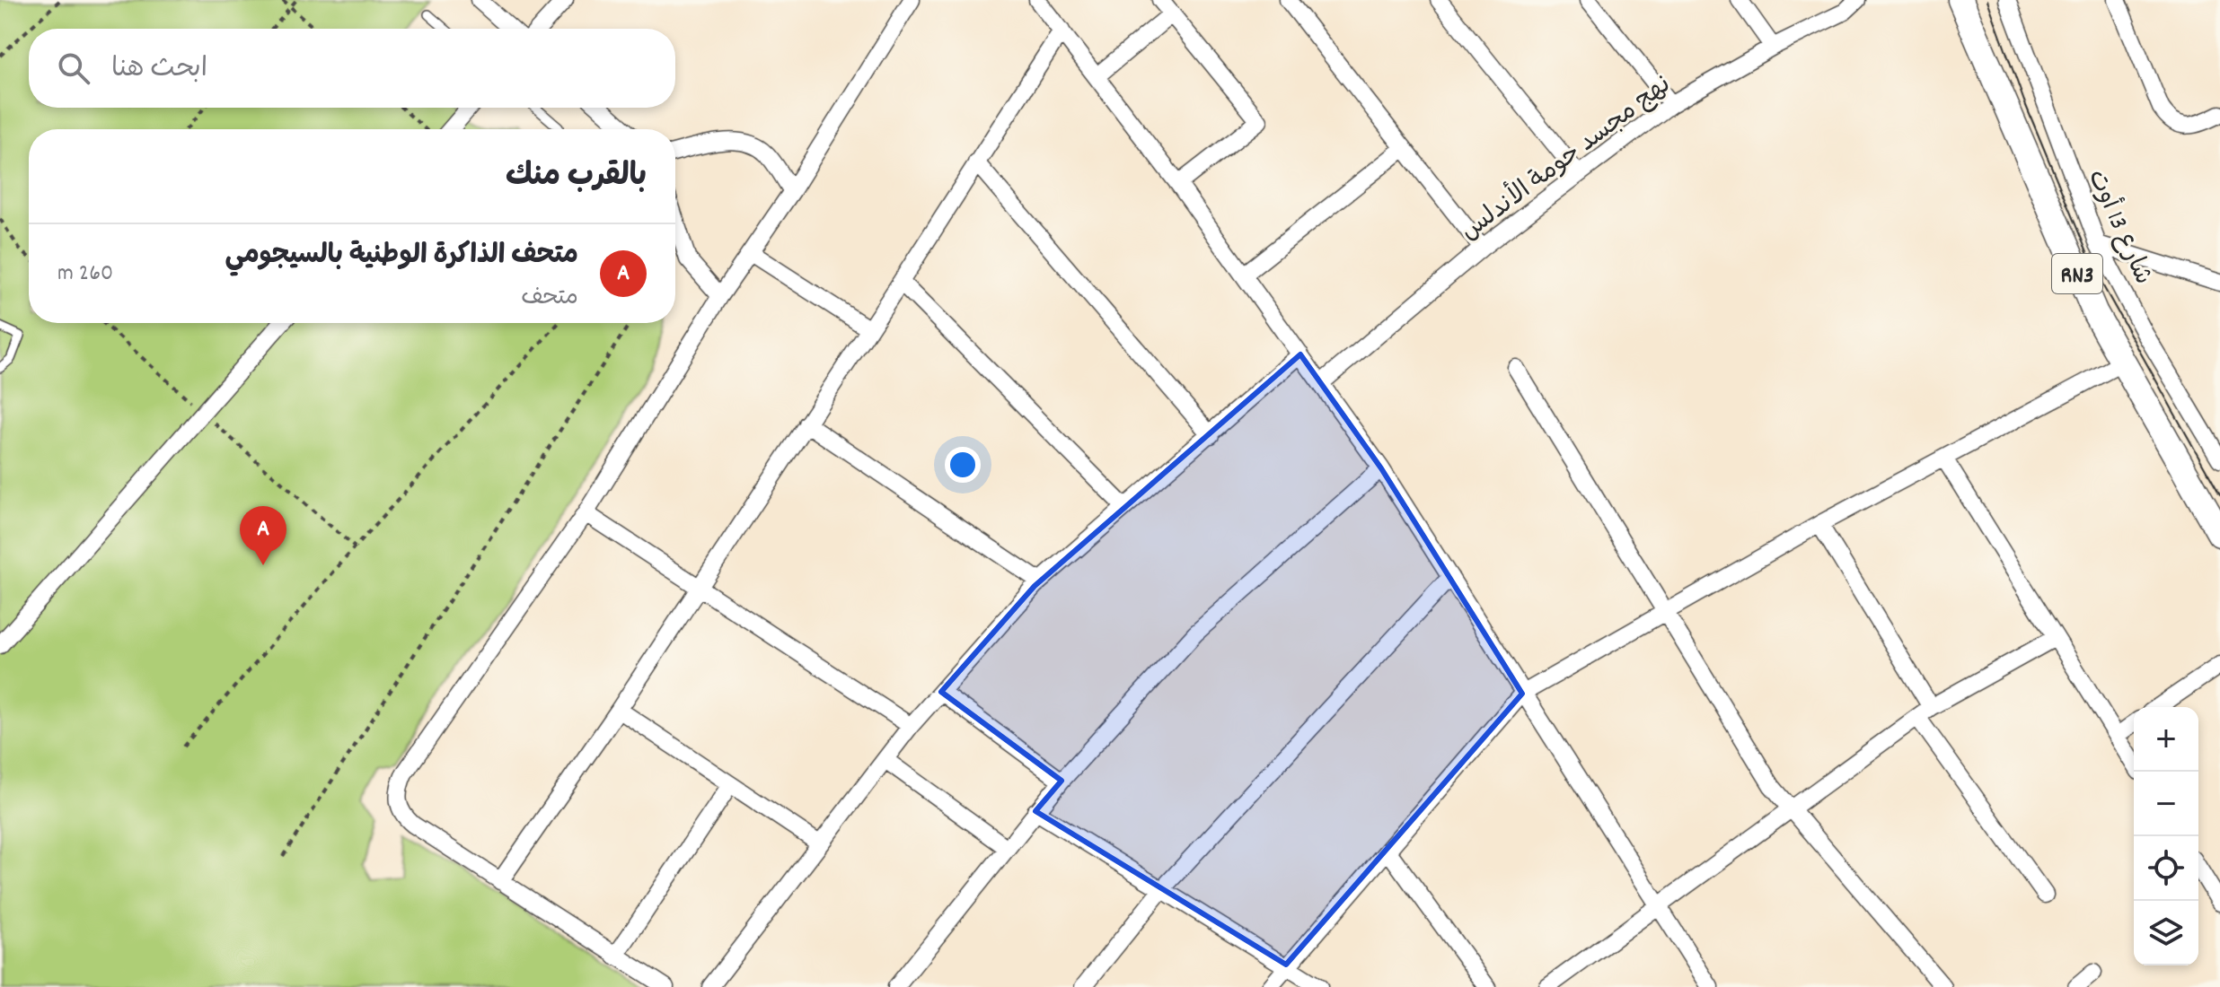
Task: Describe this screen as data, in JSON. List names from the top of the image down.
{
  "streets": {
    "main road": ["RN3"],
    "street": ["نهج مجسد حومة الأندلس", "شارع 13 أوت"]
  },
  "page": {
    "search": "ابحث هنا",
    "heading": "بالقرب منك",
    "list": [
      {
        "mark": "A",
        "name": "متحف الذاكرة الوطنية بالسيجومي",
        "note": "متحف",
        "value": "260 m"
      }
    ],
    "pins": "A",
    "map_buttons": ["+", "−"]
  }
}
